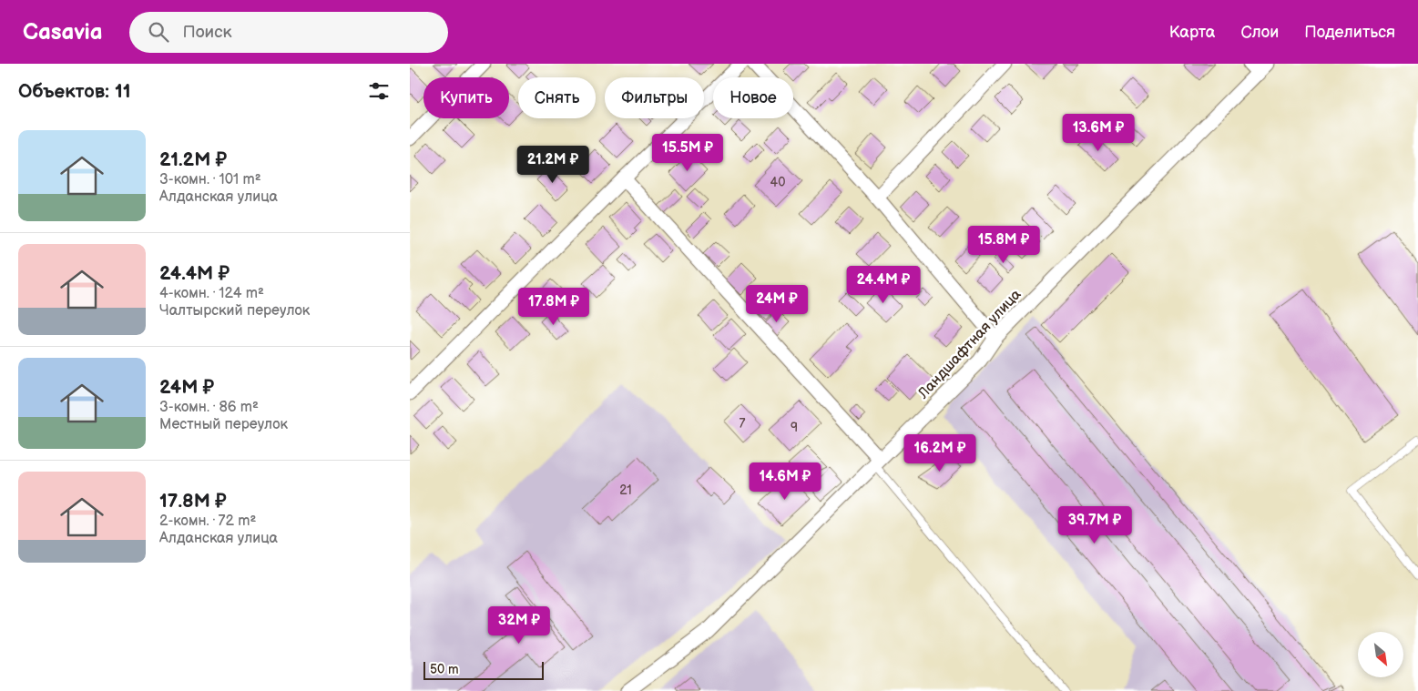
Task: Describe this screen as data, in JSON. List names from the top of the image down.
{
  "streets": {
    "street": ["Ландшафтная улица"]
  },
  "house_numbers": [
    "40",
    "7",
    "9",
    "21"
  ],
  "scale_bar": "50 m",
  "north": "bottom right",
  "page": {
    "header": "Casavia",
    "search": "Поиск",
    "nav": ["Карта", "Слои", "Поделиться"],
    "heading": "Объектов: 11",
    "chip": [
      "Купить",
      "Снять",
      "Фильтры",
      "Новое"
    ],
    "price": [
      "13.6M ₽",
      "15.5M ₽",
      "21.2M ₽",
      "15.8M ₽",
      "24.4M ₽",
      "24M ₽",
      "17.8M ₽",
      "16.2M ₽",
      "14.6M ₽",
      "39.7M ₽",
      "32M ₽"
    ],
    "list": [
      {
        "name": "21.2M ₽",
        "note": "3-комн. · 101 m² · Алданская улица"
      },
      {
        "name": "24.4M ₽",
        "note": "4-комн. · 124 m² · Чалтырский переулок"
      },
      {
        "name": "24M ₽",
        "note": "3-комн. · 86 m² · Местный переулок"
      },
      {
        "name": "17.8M ₽",
        "note": "2-комн. · 72 m² · Алданская улица"
      }
    ],
    "scale": "50 m"
  }
}
